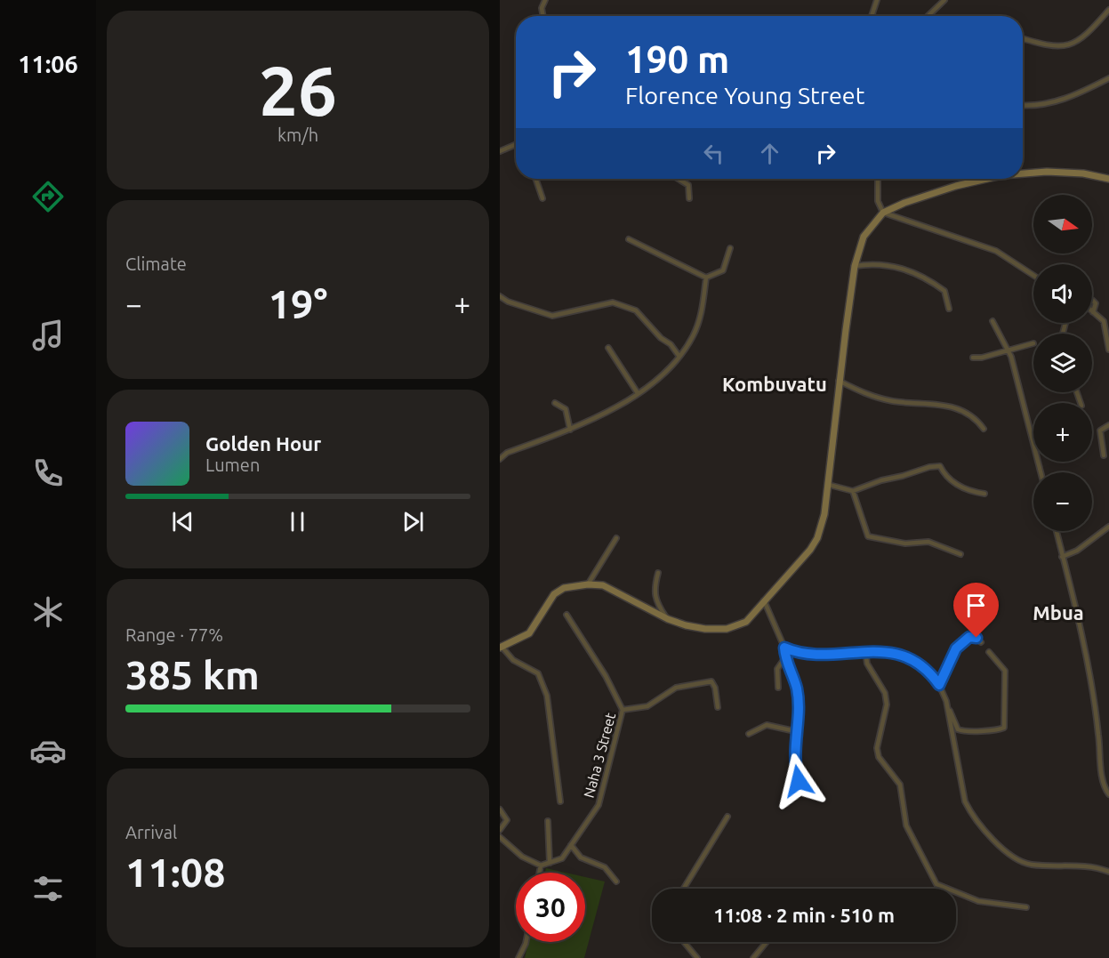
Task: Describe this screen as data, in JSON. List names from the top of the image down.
{
  "streets": {
    "street": ["Naha 3 Street"]
  },
  "districts": ["Kombuvatu", "Mbua"],
  "north": "right",
  "page": {
    "tabs": "11:06",
    "tile": [
      ["26", "km/h"],
      "Climate",
      ["Range · 77%", "385 km"],
      ["Arrival", "11:08"]
    ],
    "turn": ["190 m", "Florence Young Street"],
    "map_buttons": ["+", "−"],
    "heat": ["−", "19°", "+"],
    "song": ["Golden Hour", "Lumen"],
    "limit": "30",
    "trip": "11:08 · 2 min · 510 m"
  }
}
